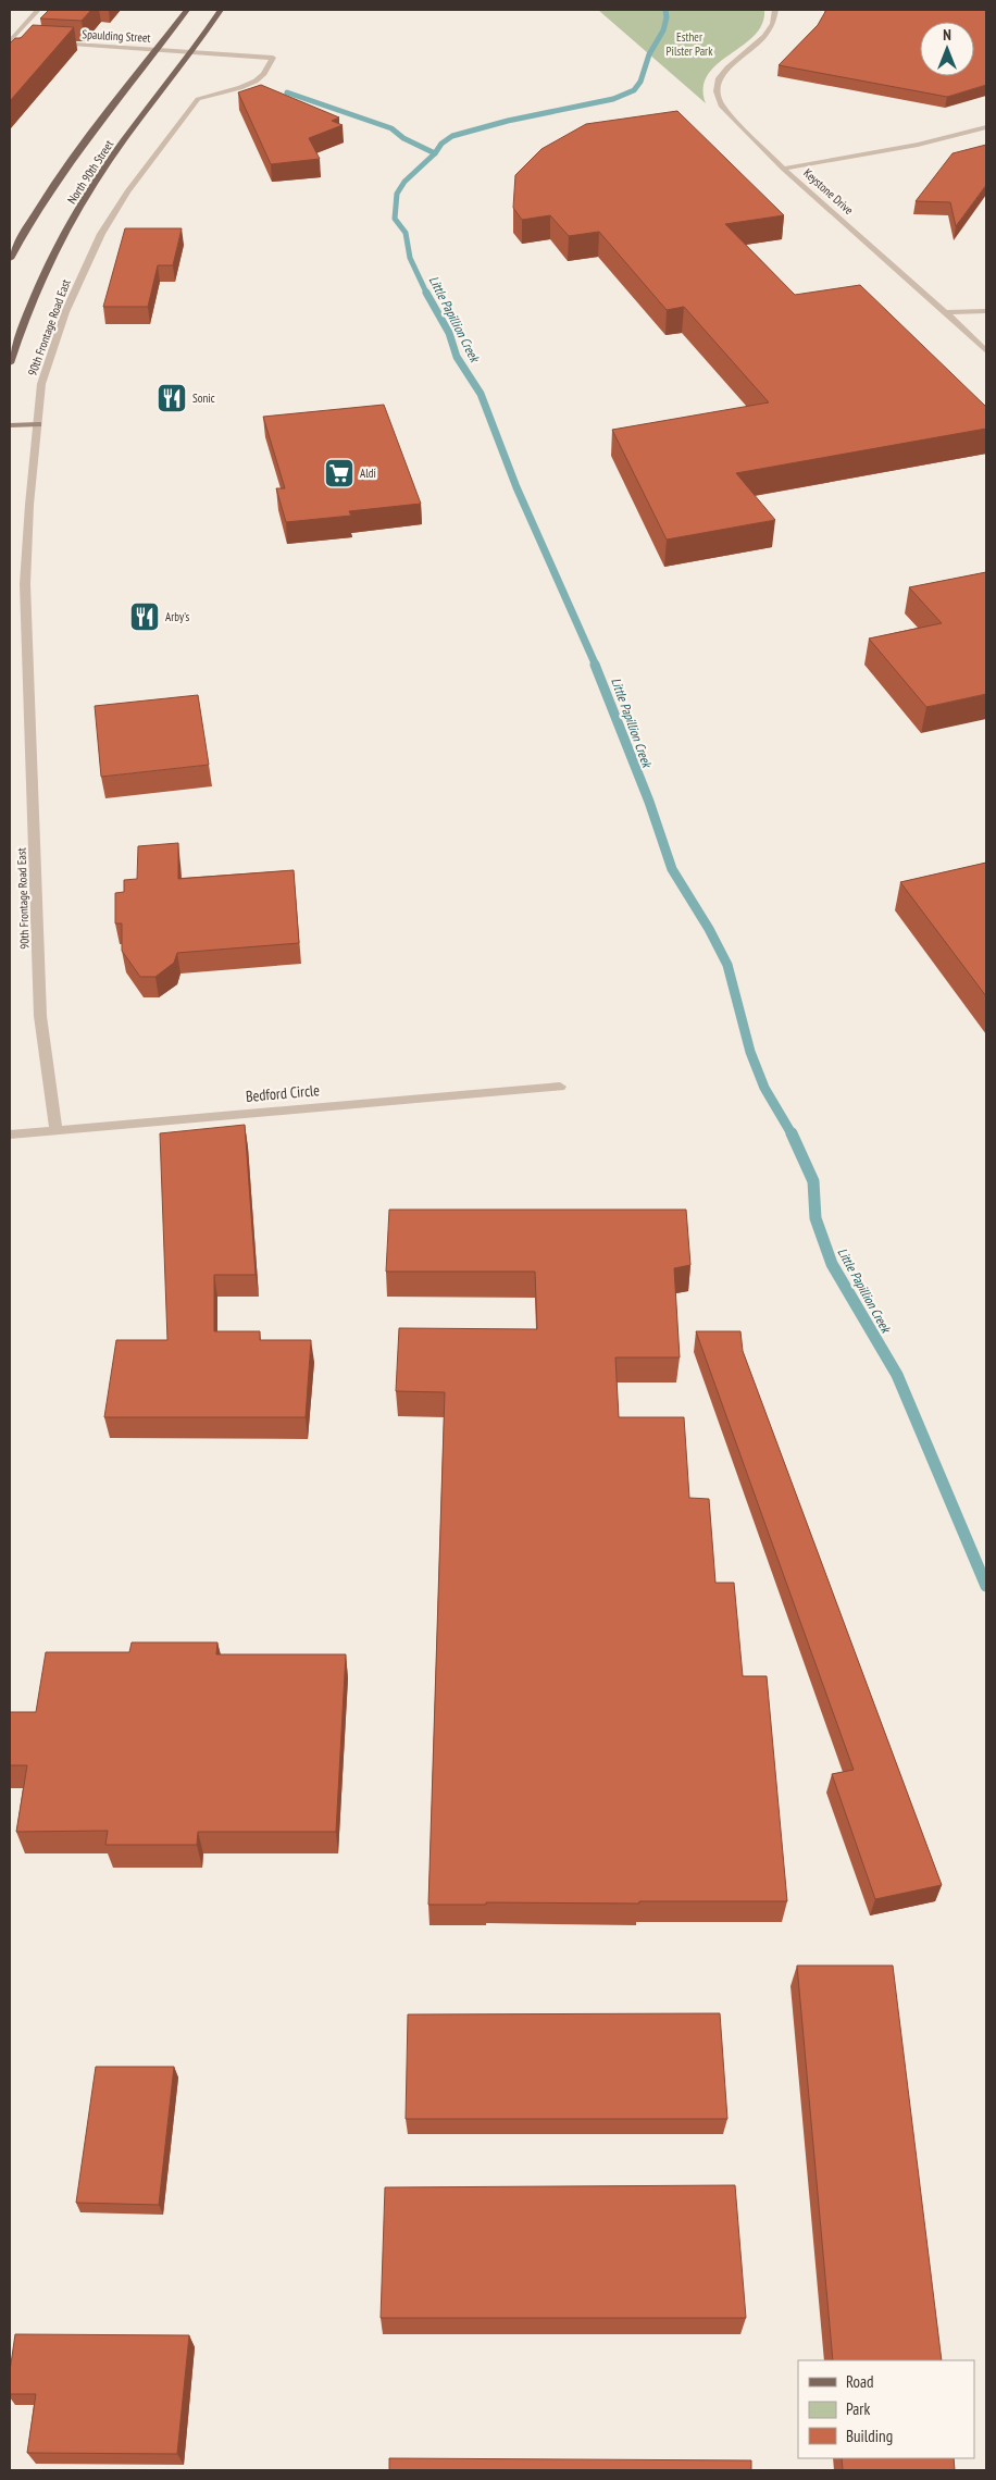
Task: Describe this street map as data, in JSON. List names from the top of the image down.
{
  "streets": {
    "main road": ["North 90th Street"],
    "street": [
      "Spaulding Street",
      "Keystone Drive",
      "90th Frontage Road East",
      "Bedford Circle"
    ]
  },
  "crossings": [
    ["Spaulding Street", "North 90th Street"],
    ["Spaulding Street", "90th Frontage Road East"],
    ["North 90th Street", "90th Frontage Road East"],
    ["90th Frontage Road East", "Bedford Circle"]
  ],
  "water": ["Little Papillion Creek"],
  "parks": ["Esther Pilster Park"],
  "places": {
    "restaurant": ["Sonic", "Arby's"],
    "supermarket": ["Aldi"]
  },
  "legend": ["Road", "Park", "Building"],
  "north": "top"
}
